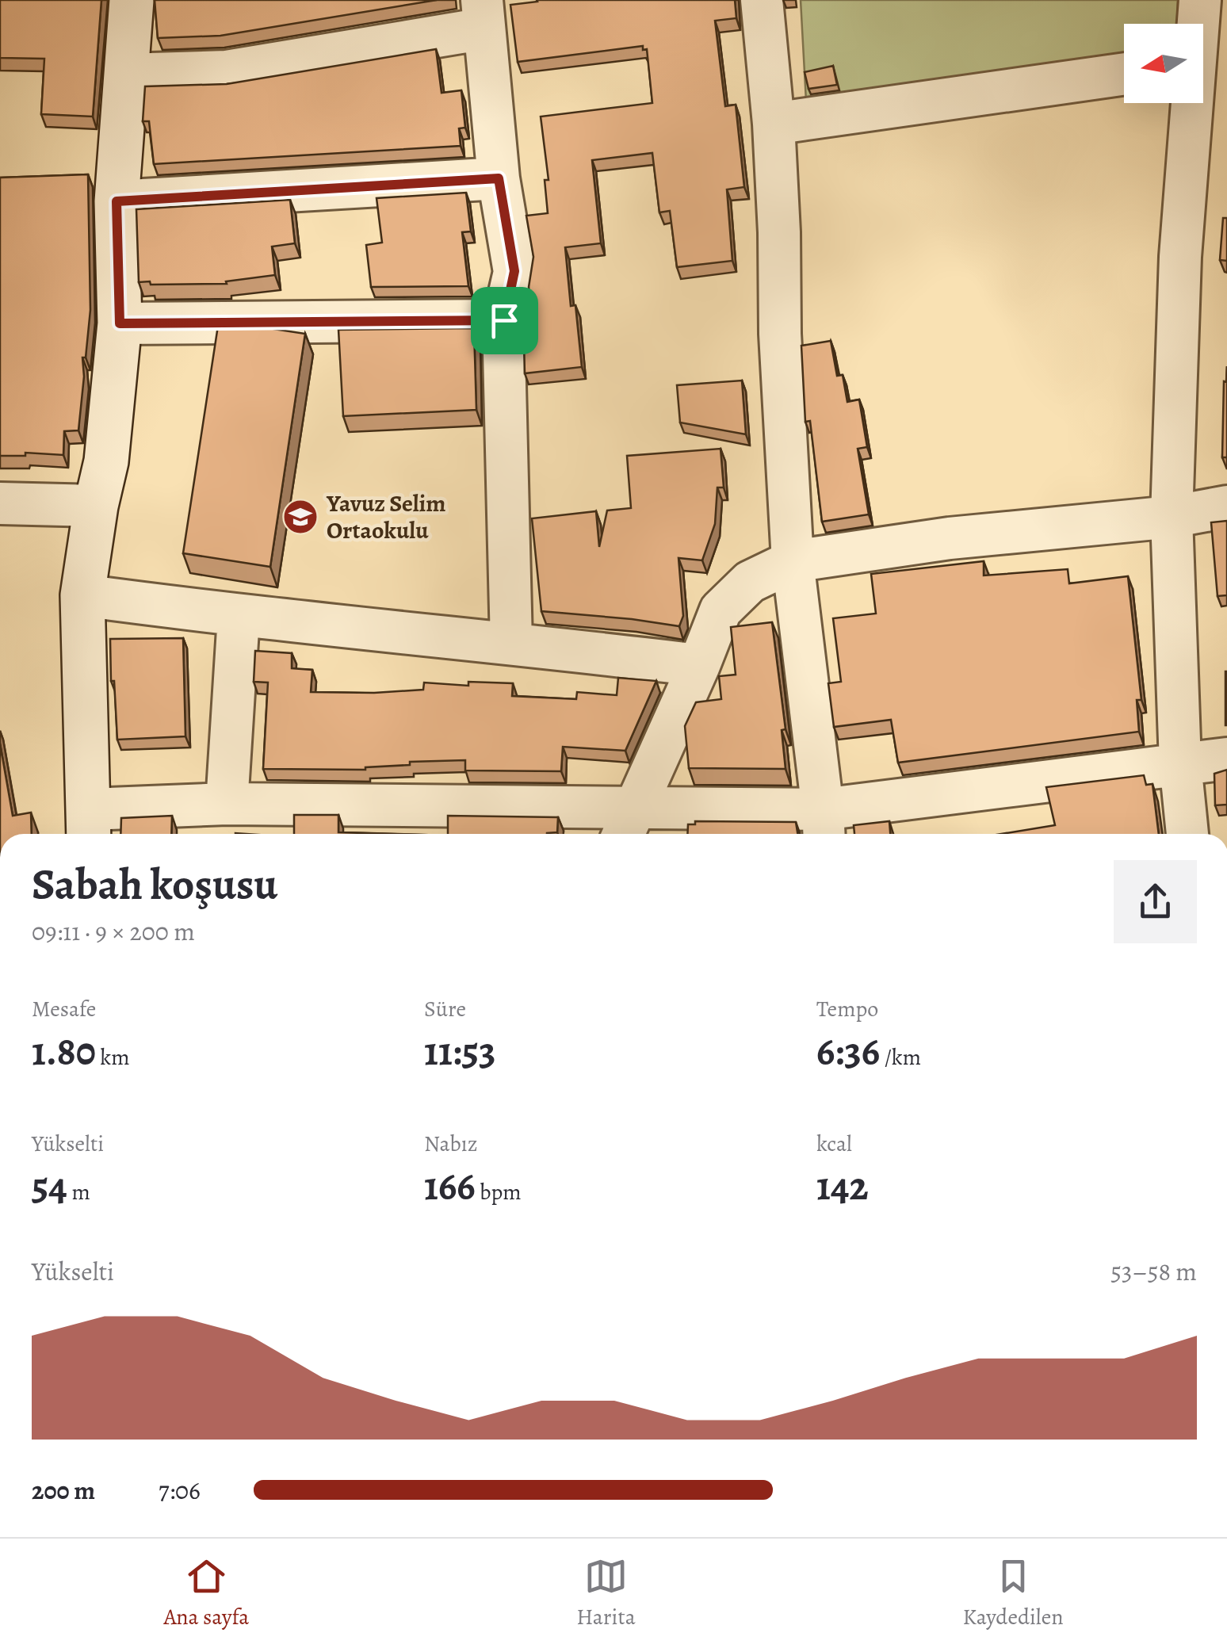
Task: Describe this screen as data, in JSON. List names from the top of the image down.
{
  "places": {
    "school or university": ["Yavuz Selim Ortaokulu"]
  },
  "north": "left",
  "page": {
    "heading": ["Sabah koşusu", "09:11 · 9 × 200 m"],
    "stats": [
      ["Mesafe", "1.80 km"],
      ["Süre", "11:53"],
      ["Tempo", "6:36 /km"],
      ["Yükselti", "54 m"],
      ["Nabız", "166 bpm"],
      ["kcal", "142"]
    ],
    "chart": ["Yükselti", "53–58 m"],
    "list": [
      {
        "name": "200 m",
        "note": "7:06"
      }
    ],
    "tabs": ["Ana sayfa", "Harita", "Kaydedilen"]
  }
}
